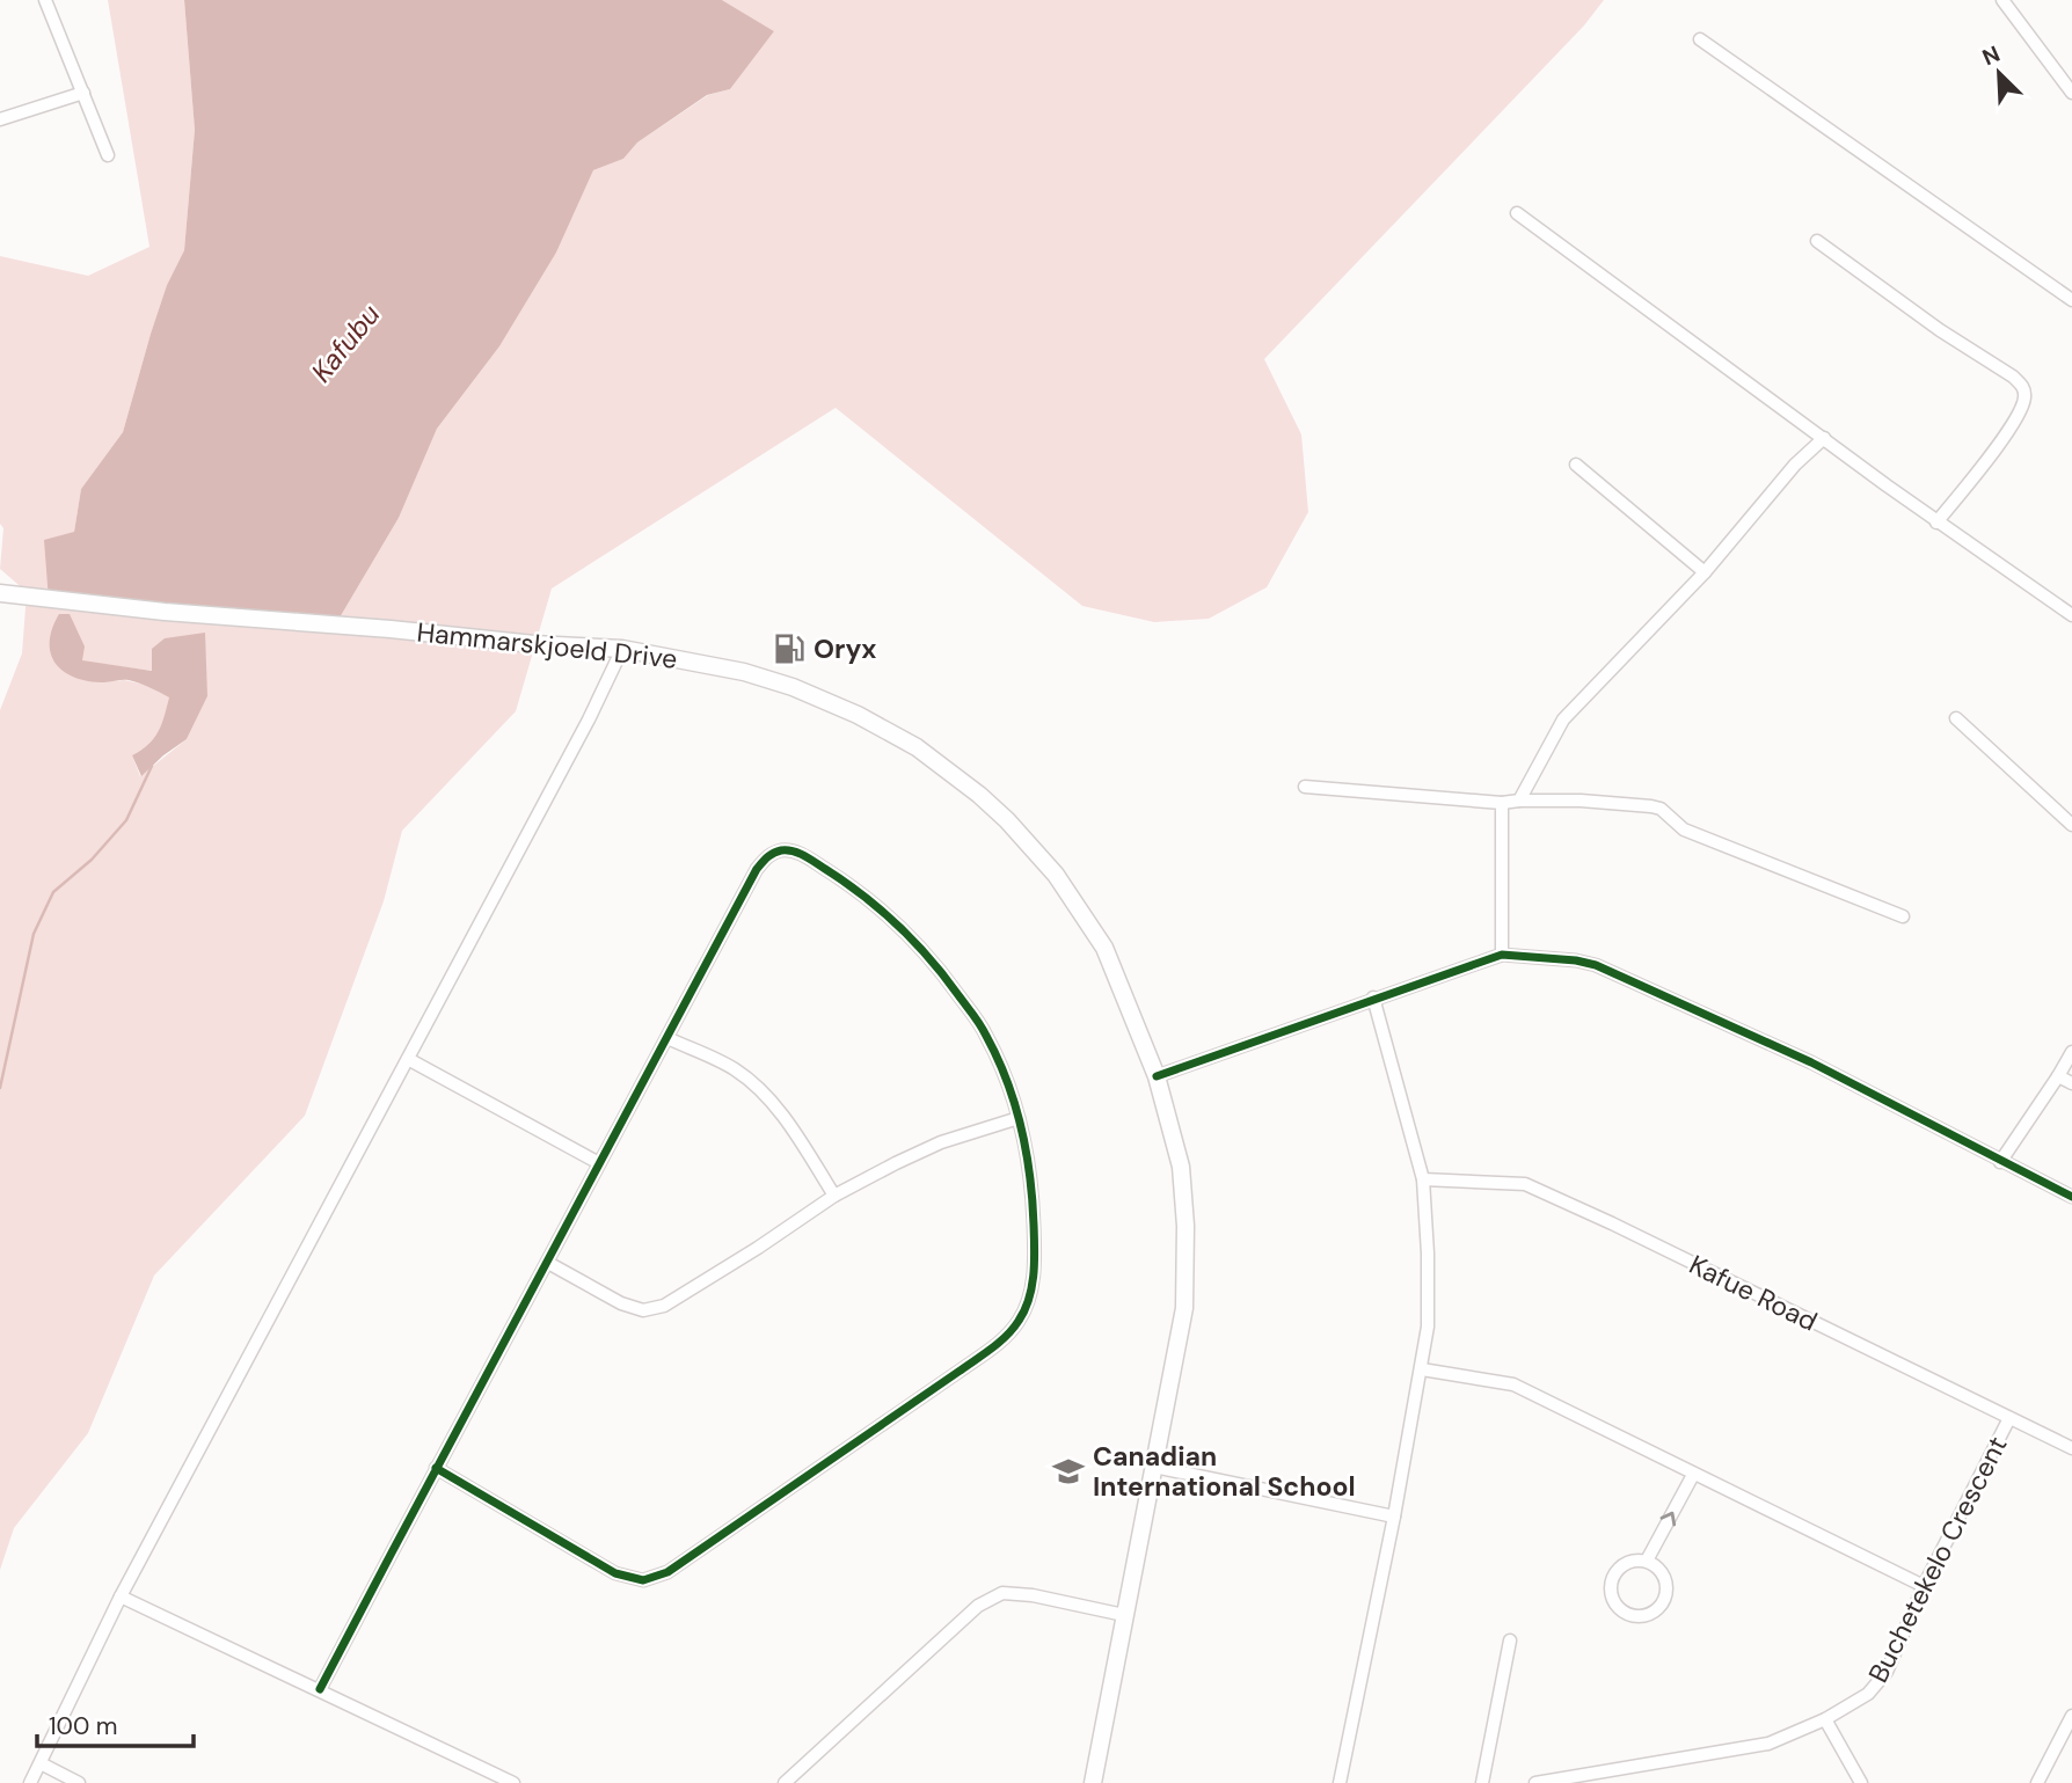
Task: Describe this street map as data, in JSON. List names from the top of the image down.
{
  "streets": {
    "main road": ["Hammarskjoeld Drive"],
    "street": ["Kafue Road", "Buchetekelo Crescent"]
  },
  "crossings": [
    ["Kafue Road", "Buchetekelo Crescent"]
  ],
  "water": ["Kafubu"],
  "places": {
    "fuel station": ["Oryx"],
    "school or university": ["Canadian International School"]
  },
  "scale_bar": "100 m",
  "north": "top left"
}
